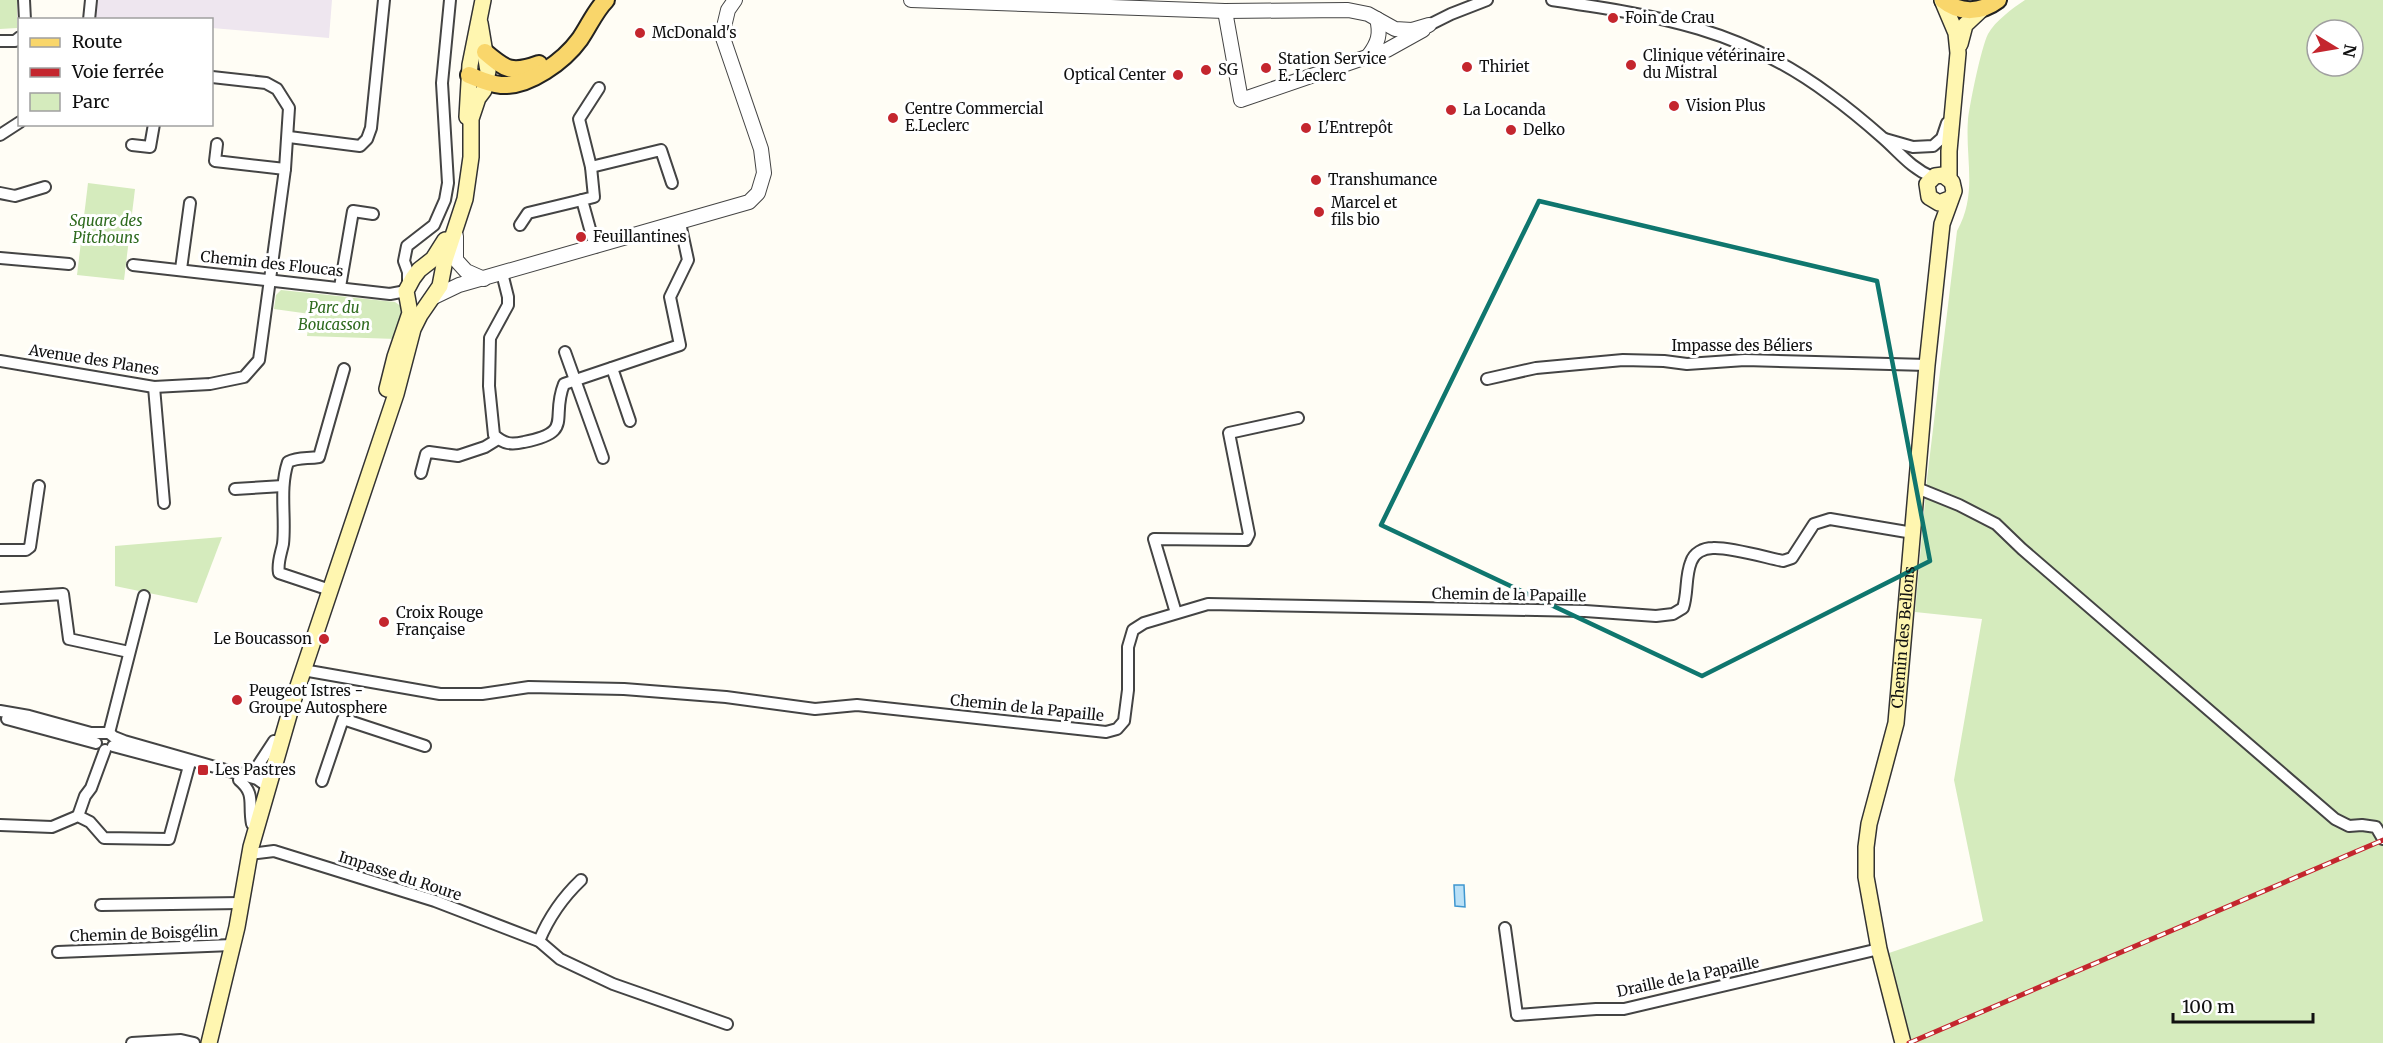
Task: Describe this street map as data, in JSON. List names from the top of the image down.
{
  "streets": {
    "main road": ["Chemin des Bellons"],
    "street": [
      "Chemin des Floucas",
      "Impasse des Béliers",
      "Avenue des Planes",
      "Chemin de la Papaille",
      "Impasse du Roure",
      "Chemin de Boisgélin",
      "Draille de la Papaille"
    ]
  },
  "crossings": [
    ["Chemin des Floucas", "Avenue des Planes"],
    ["Impasse des Béliers", "Chemin des Bellons"],
    ["Chemin de la Papaille", "Chemin des Bellons"],
    ["Chemin des Bellons", "Draille de la Papaille"]
  ],
  "parks": ["Square des Pitchouns", "Parc du Boucasson"],
  "places": {
    "other": [
      "Foin de Crau",
      "McDonald's",
      "Clinique vétérinaire du Mistral",
      "Thiriet",
      "Station Service E. Leclerc",
      "SG",
      "Optical Center",
      "Vision Plus",
      "La Locanda",
      "Centre Commercial E.Leclerc",
      "L'Entrepôt",
      "Delko",
      "Transhumance",
      "Marcel et fils bio",
      "Feuillantines",
      "Croix Rouge Française",
      "Le Boucasson",
      "Peugeot Istres - Groupe Autosphere"
    ],
    "transit": ["Les Pastres"]
  },
  "legend": ["Route", "Voie ferrée", "Parc"],
  "scale_bar": "100 m",
  "north": "right"
}
